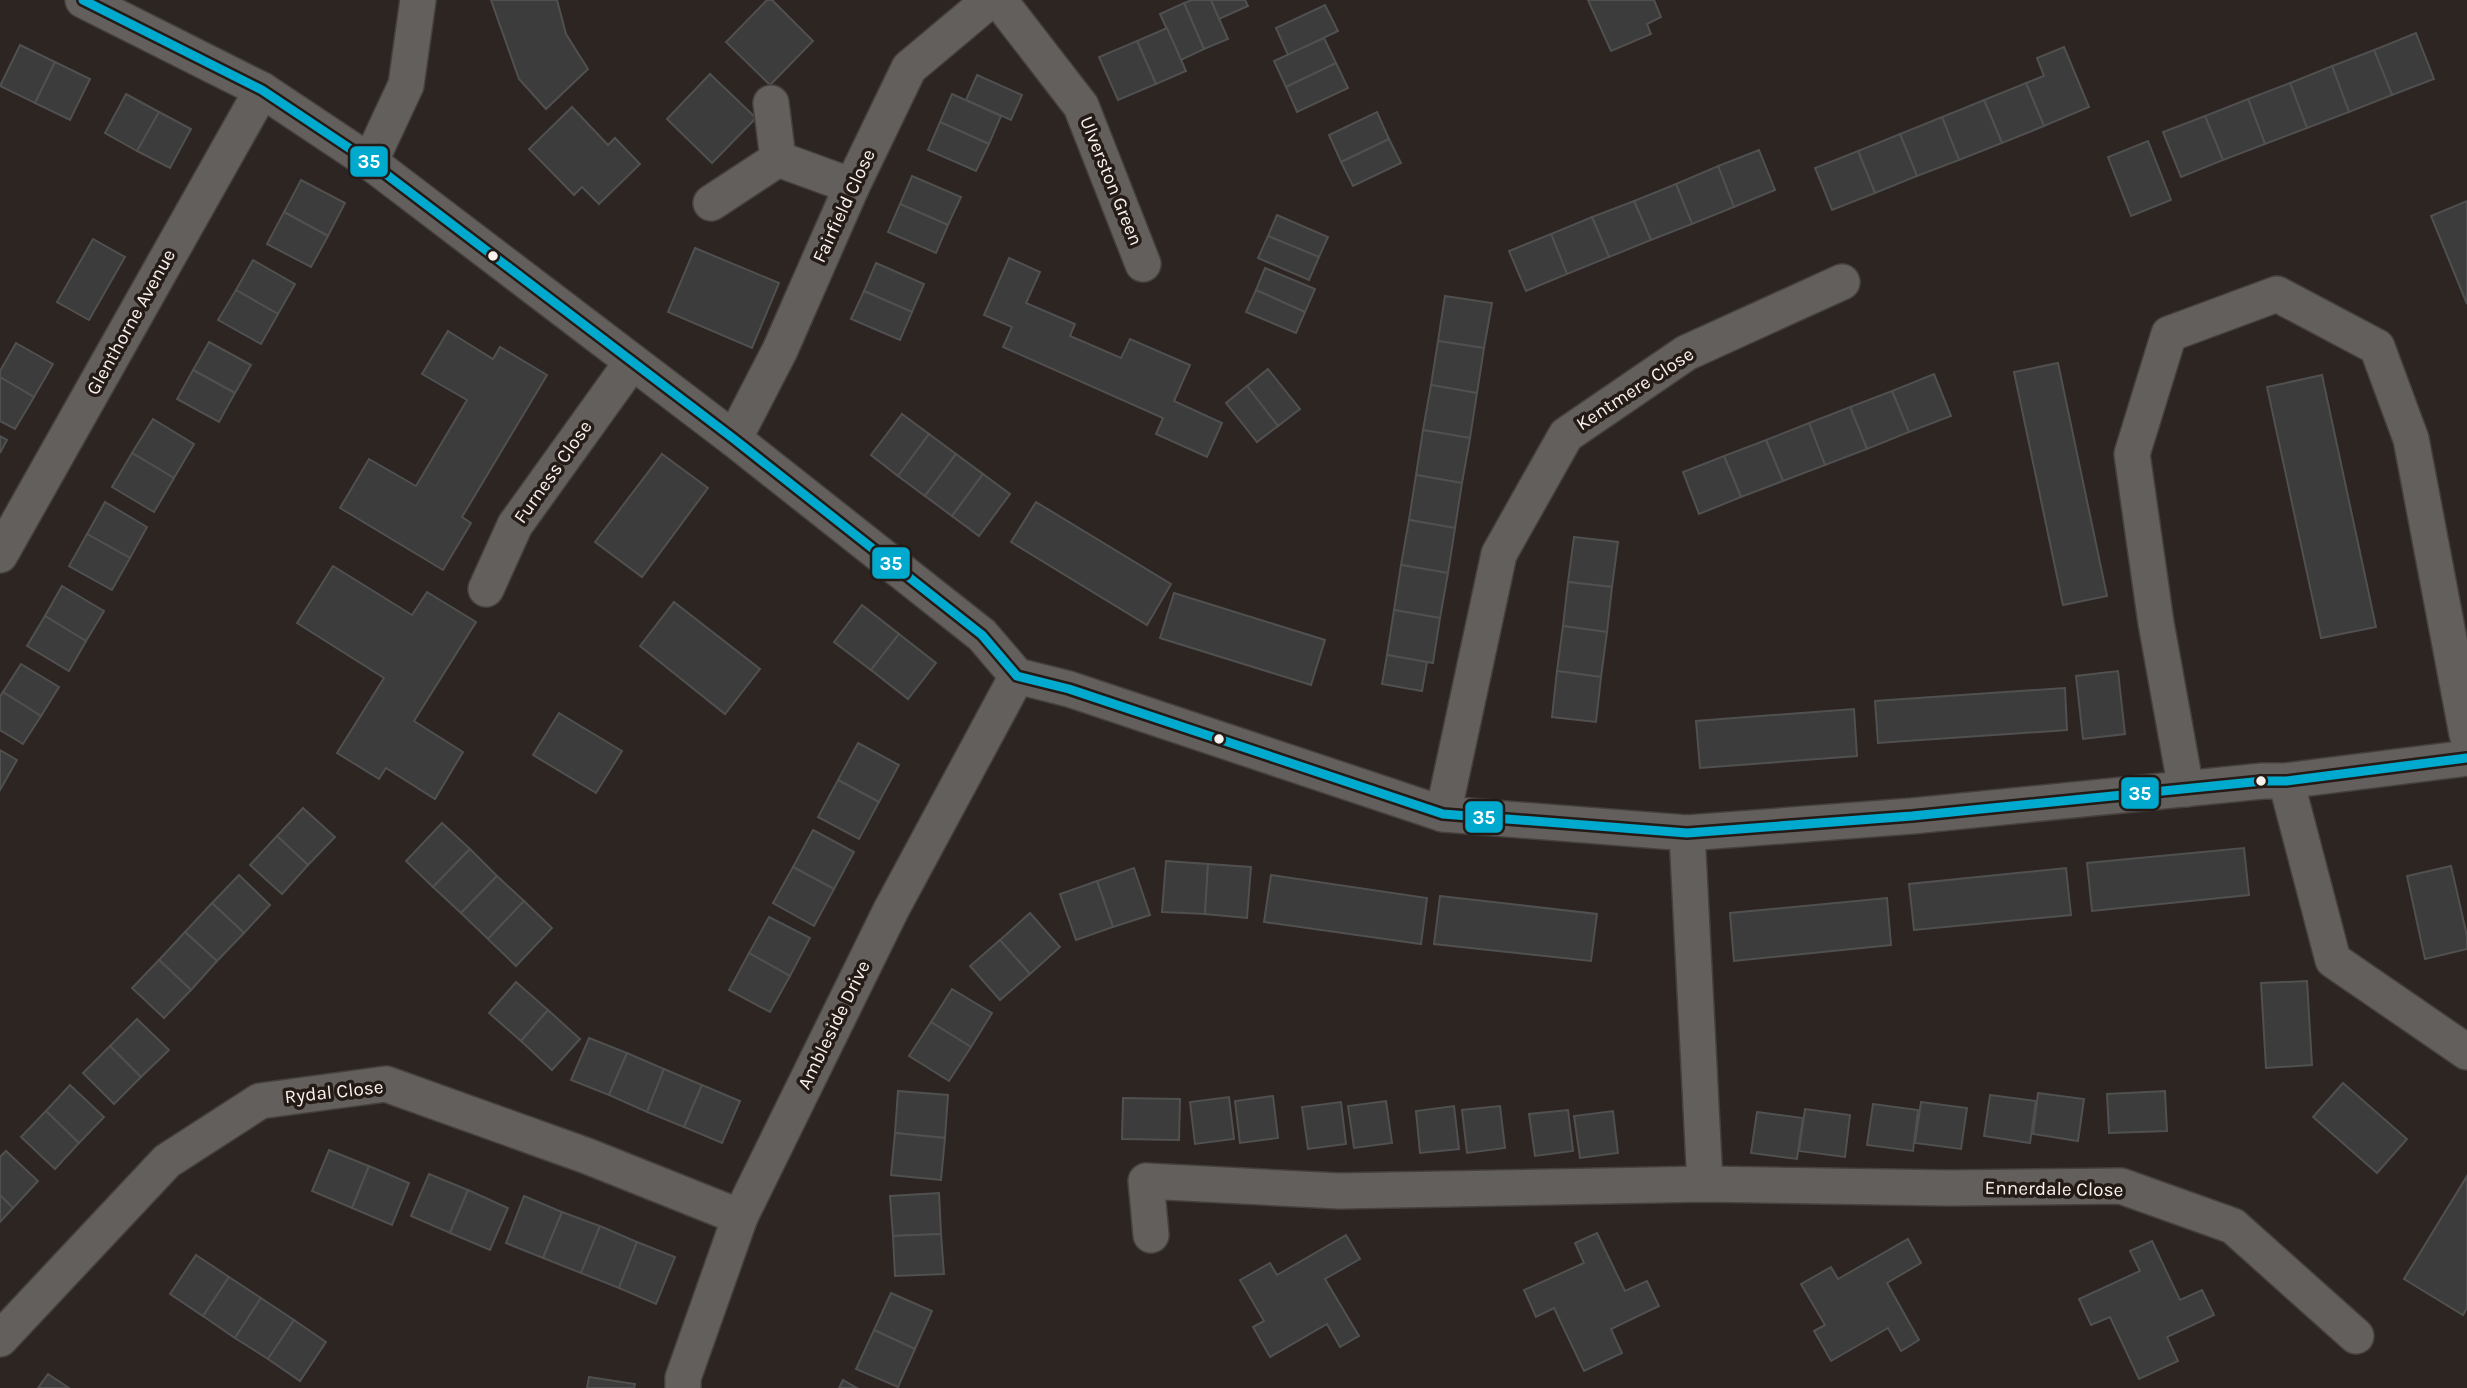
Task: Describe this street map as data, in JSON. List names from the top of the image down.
{
  "streets": {
    "street": [
      "Ulverston Green",
      "Fairfield Close",
      "Glenthorne Avenue",
      "Kentmere Close",
      "Furness Close",
      "Ambleside Drive",
      "Rydal Close",
      "Ennerdale Close"
    ]
  },
  "crossings": [
    ["Ambleside Drive", "Rydal Close"]
  ],
  "lines": ["transit line 35"]
}
